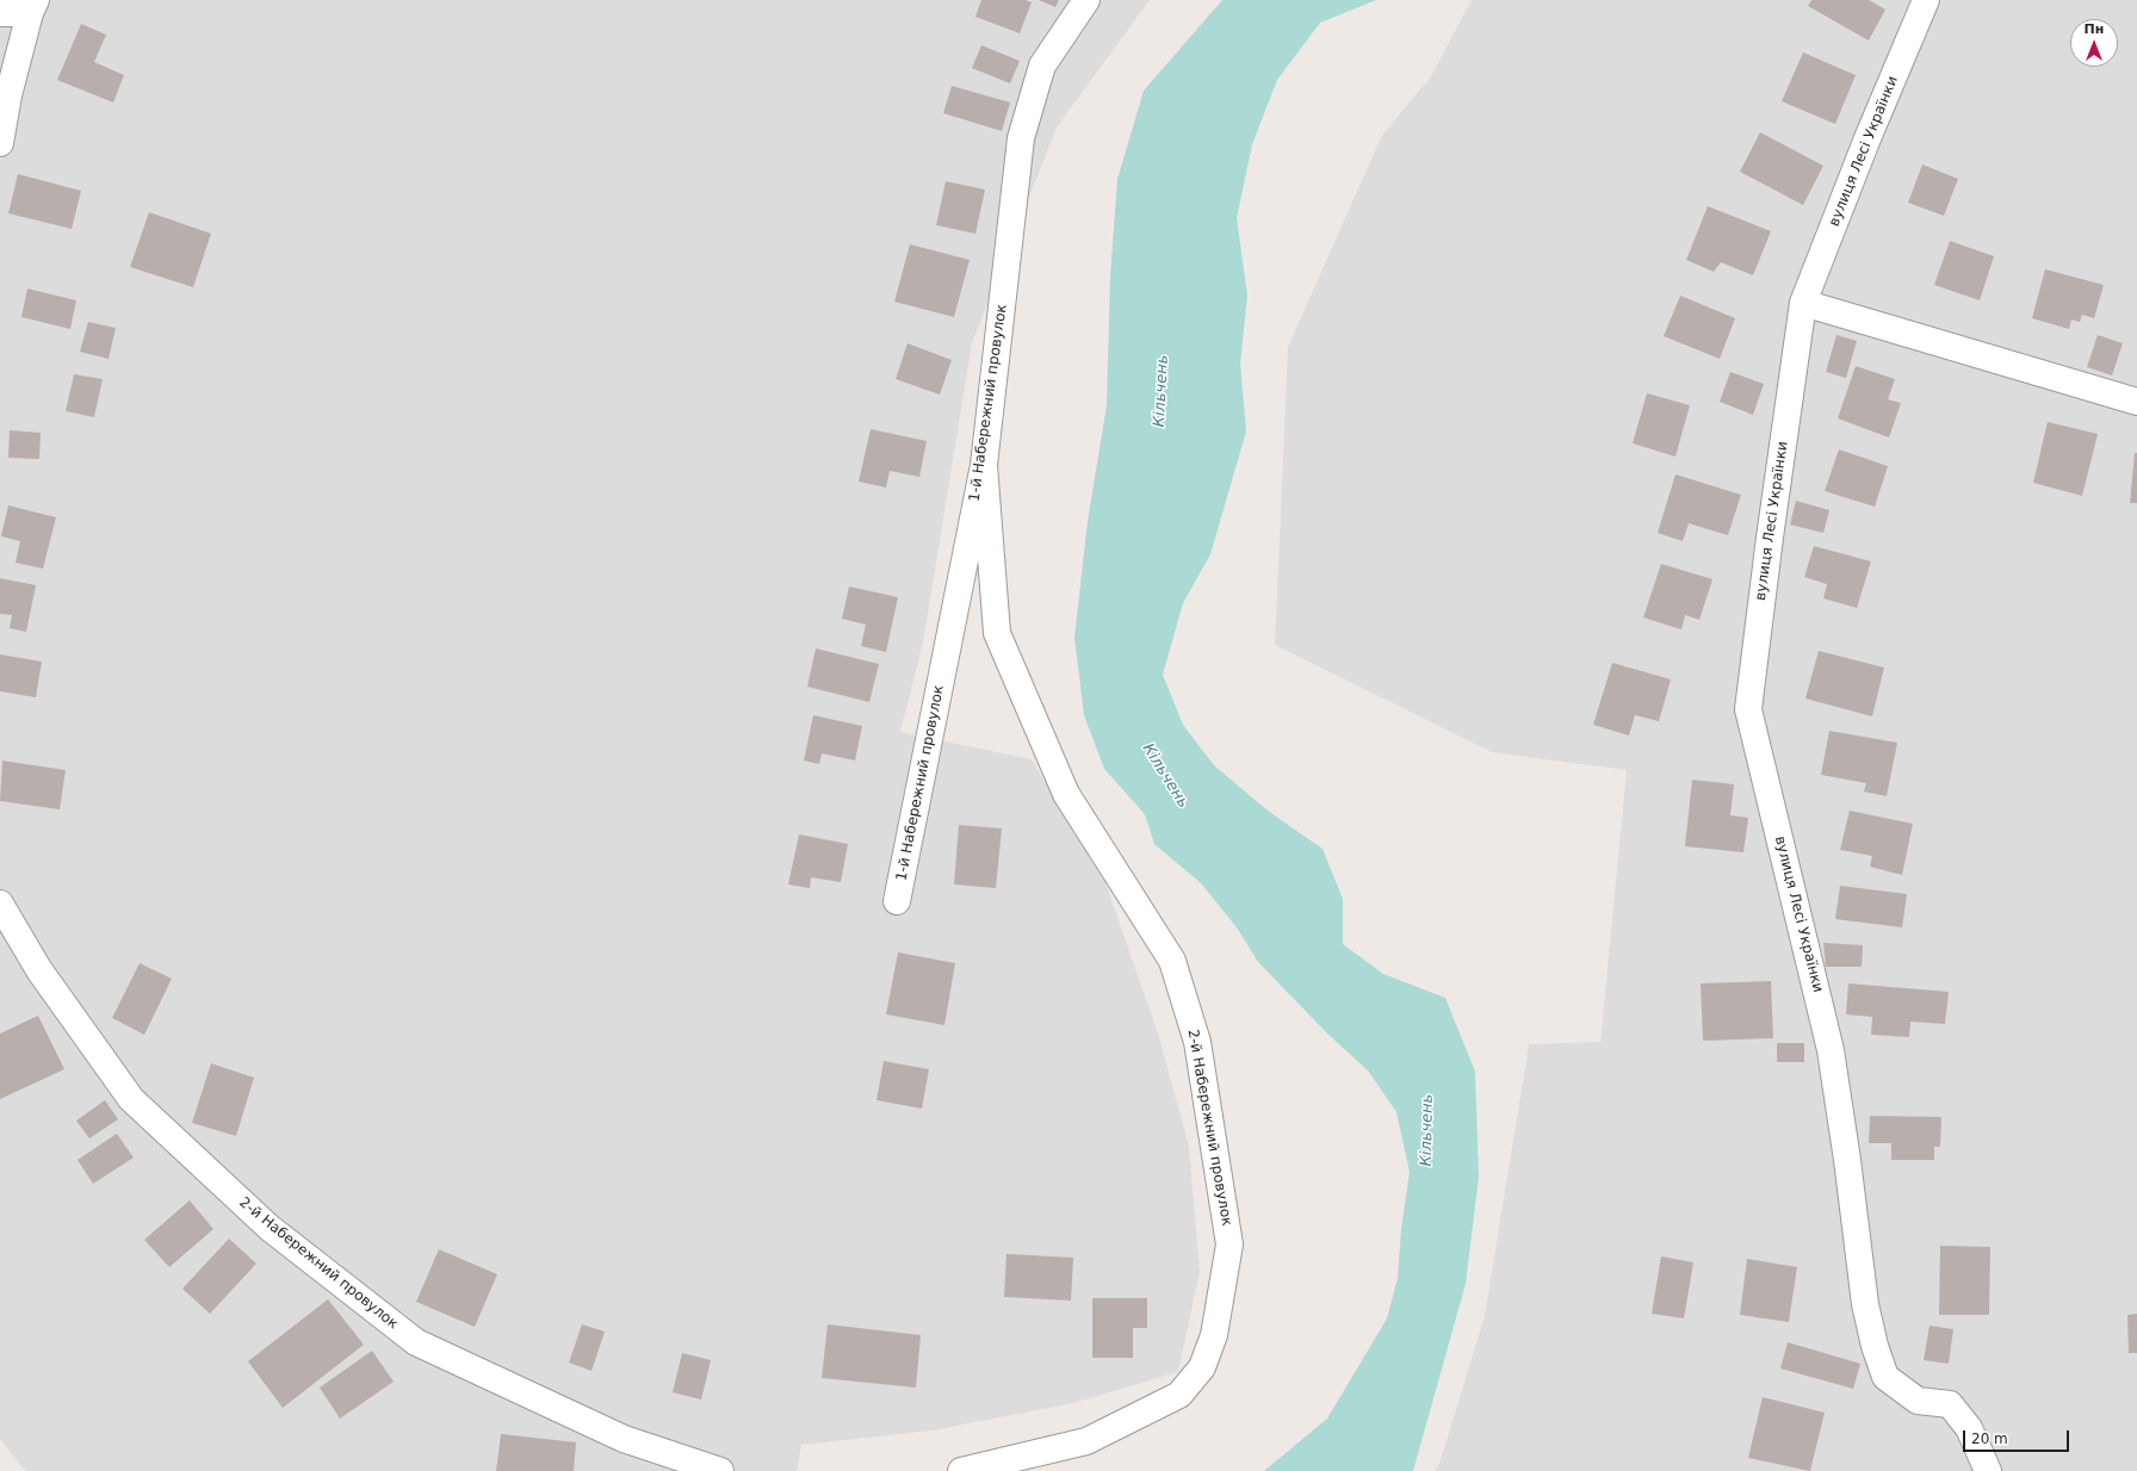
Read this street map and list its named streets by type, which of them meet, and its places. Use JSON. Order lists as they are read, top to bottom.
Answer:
{
  "streets": {
    "street": ["вулиця Лесі Українки", "1-й Набережний провулок", "2-й Набережний провулок"]
  },
  "crossings": [
    ["1-й Набережний провулок", "2-й Набережний провулок"]
  ],
  "water": ["Кільчень"],
  "scale_bar": "20 m",
  "north": "top"
}
